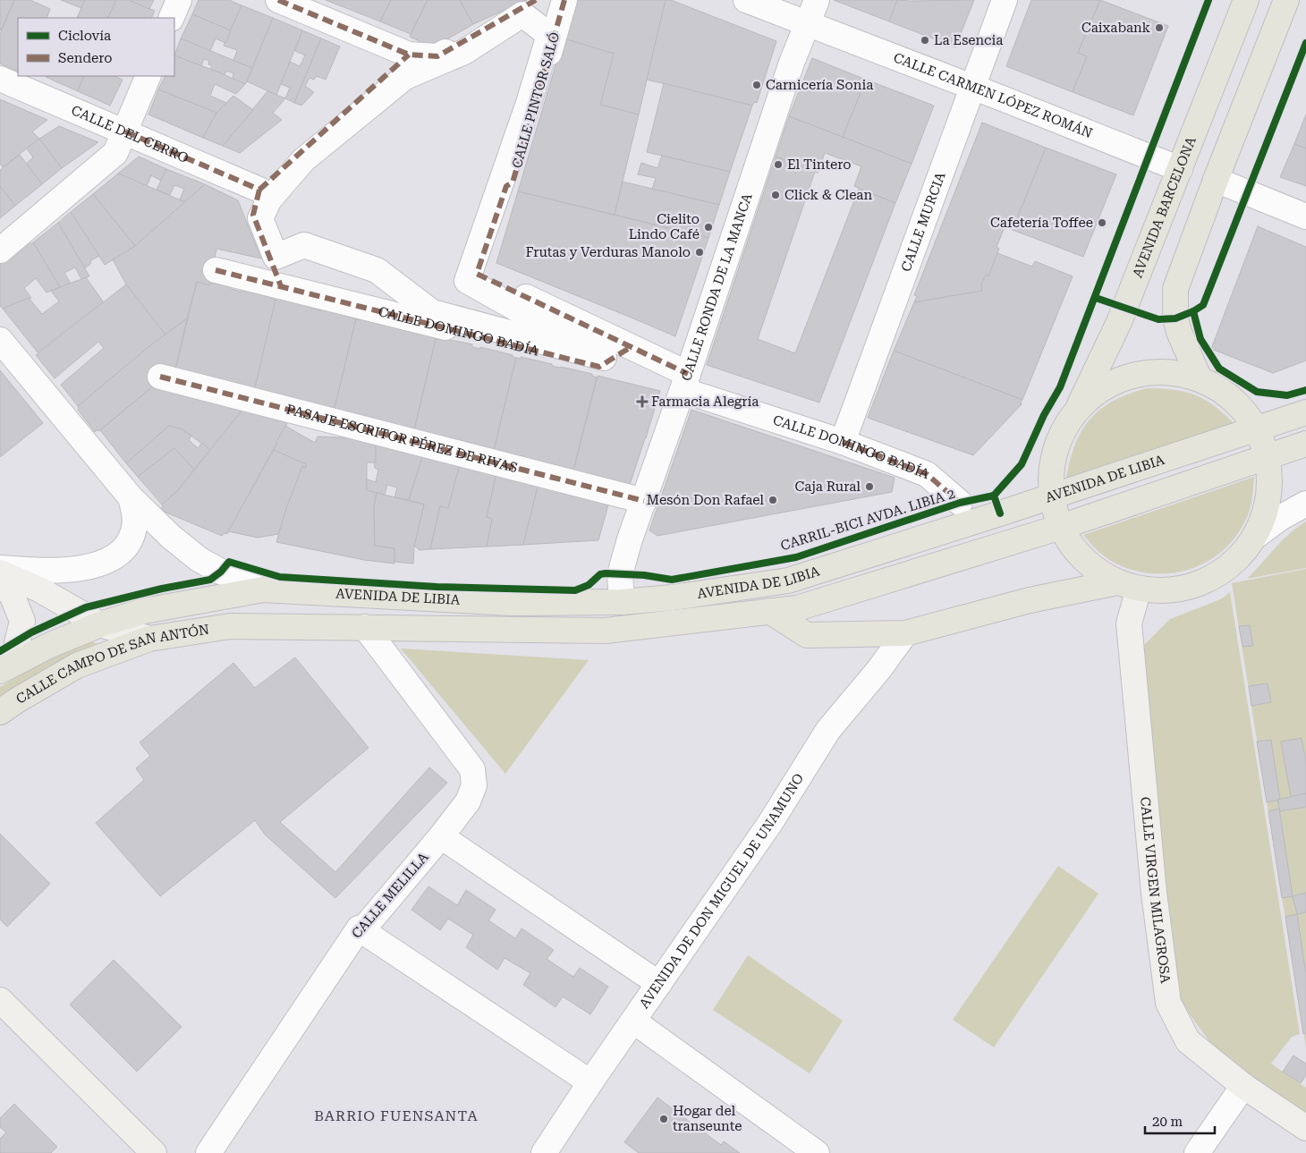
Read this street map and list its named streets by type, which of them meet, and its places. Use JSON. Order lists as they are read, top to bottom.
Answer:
{
  "streets": {
    "main road": ["AVENIDA BARCELONA", "AVENIDA DE LIBIA", "CALLE CAMPO DE SAN ANTÓN"],
    "street": [
      "CALLE CARMEN LÓPEZ ROMÁN",
      "CALLE PINTOR SALÓ",
      "CALLE DEL CERRO",
      "CALLE MURCIA",
      "CALLE RONDA DE LA MANCA",
      "CALLE DOMINGO BADÍA",
      "PASAJE ESCRITOR PÉREZ DE RIVAS",
      "CALLE VIRGEN MILAGROSA",
      "AVENIDA DE DON MIGUEL DE UNAMUNO",
      "CALLE MELILLA"
    ],
    "cycle path": ["CARRIL-BICI AVDA. LIBIA 2"]
  },
  "crossings": [
    ["CALLE CARMEN LÓPEZ ROMÁN", "AVENIDA BARCELONA"],
    ["CALLE CARMEN LÓPEZ ROMÁN", "CALLE MURCIA"],
    ["CALLE CARMEN LÓPEZ ROMÁN", "CALLE RONDA DE LA MANCA"],
    ["CALLE PINTOR SALÓ", "CALLE DOMINGO BADÍA"],
    ["CALLE MURCIA", "CALLE DOMINGO BADÍA"],
    ["CALLE RONDA DE LA MANCA", "CALLE DOMINGO BADÍA"],
    ["CALLE RONDA DE LA MANCA", "PASAJE ESCRITOR PÉREZ DE RIVAS"],
    ["CALLE RONDA DE LA MANCA", "AVENIDA DE LIBIA"],
    ["AVENIDA DE LIBIA", "CALLE CAMPO DE SAN ANTÓN"],
    ["AVENIDA DE LIBIA", "CALLE MELILLA"]
  ],
  "districts": ["BARRIO FUENSANTA"],
  "places": {
    "other": [
      "Caixabank",
      "La Esencia",
      "Carnicería Sonia",
      "El Tintero",
      "Click & Clean",
      "Cafetería Toffee",
      "Cielito Lindo Café",
      "Frutas y Verduras Manolo",
      "Caja Rural",
      "Mesón Don Rafael",
      "Hogar del transeunte"
    ],
    "health": ["Farmacia Alegría"]
  },
  "legend": ["Ciclovía", "Sendero"],
  "scale_bar": "20 m"
}
